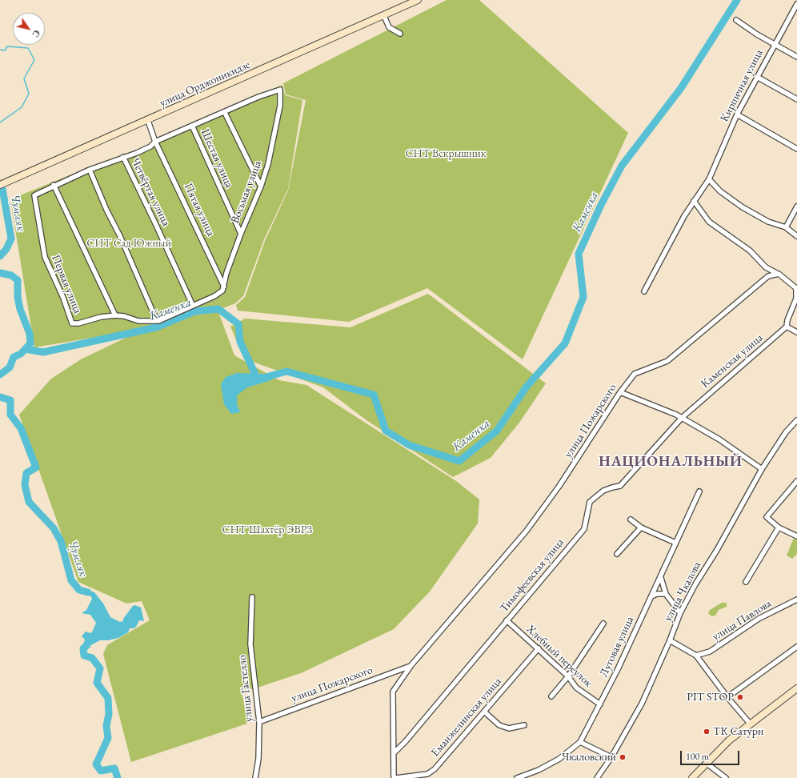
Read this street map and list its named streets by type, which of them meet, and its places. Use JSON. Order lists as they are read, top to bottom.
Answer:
{
  "streets": {
    "main road": ["улица Орджоникидзе"],
    "street": [
      "Кирпичная улица",
      "Шестая улица",
      "Четвёртая улица",
      "Восьмая улица",
      "Пятая улица",
      "Первая улица",
      "Каменская улица",
      "улица Пожарского",
      "Тимофеевская улица",
      "улица Чкалова",
      "улица Павлова",
      "Луговая улица",
      "Хлебный переулок",
      "улица Гастелло",
      "Еманжелинская улица"
    ]
  },
  "crossings": [
    ["улица Орджоникидзе", "Пятая улица"],
    ["Шестая улица", "Восьмая улица"],
    ["Восьмая улица", "Пятая улица"],
    ["Каменская улица", "Тимофеевская улица"],
    ["улица Пожарского", "Тимофеевская улица"],
    ["улица Пожарского", "улица Гастелло"],
    ["Тимофеевская улица", "Хлебный переулок"],
    ["Луговая улица", "Хлебный переулок"],
    ["Хлебный переулок", "Еманжелинская улица"]
  ],
  "districts": ["НАЦИОНАЛЬНЫЙ"],
  "water": ["Каменка", "Чумляк"],
  "parks": ["СНТ Вскрышник", "СНТ Сад Южный", "СНТ Шахтёр ЭВРЗ"],
  "places": ["PIT STOP", "ТК Сатурн", "Чкаловский"],
  "scale_bar": "100 m",
  "north": "bottom right"
}
